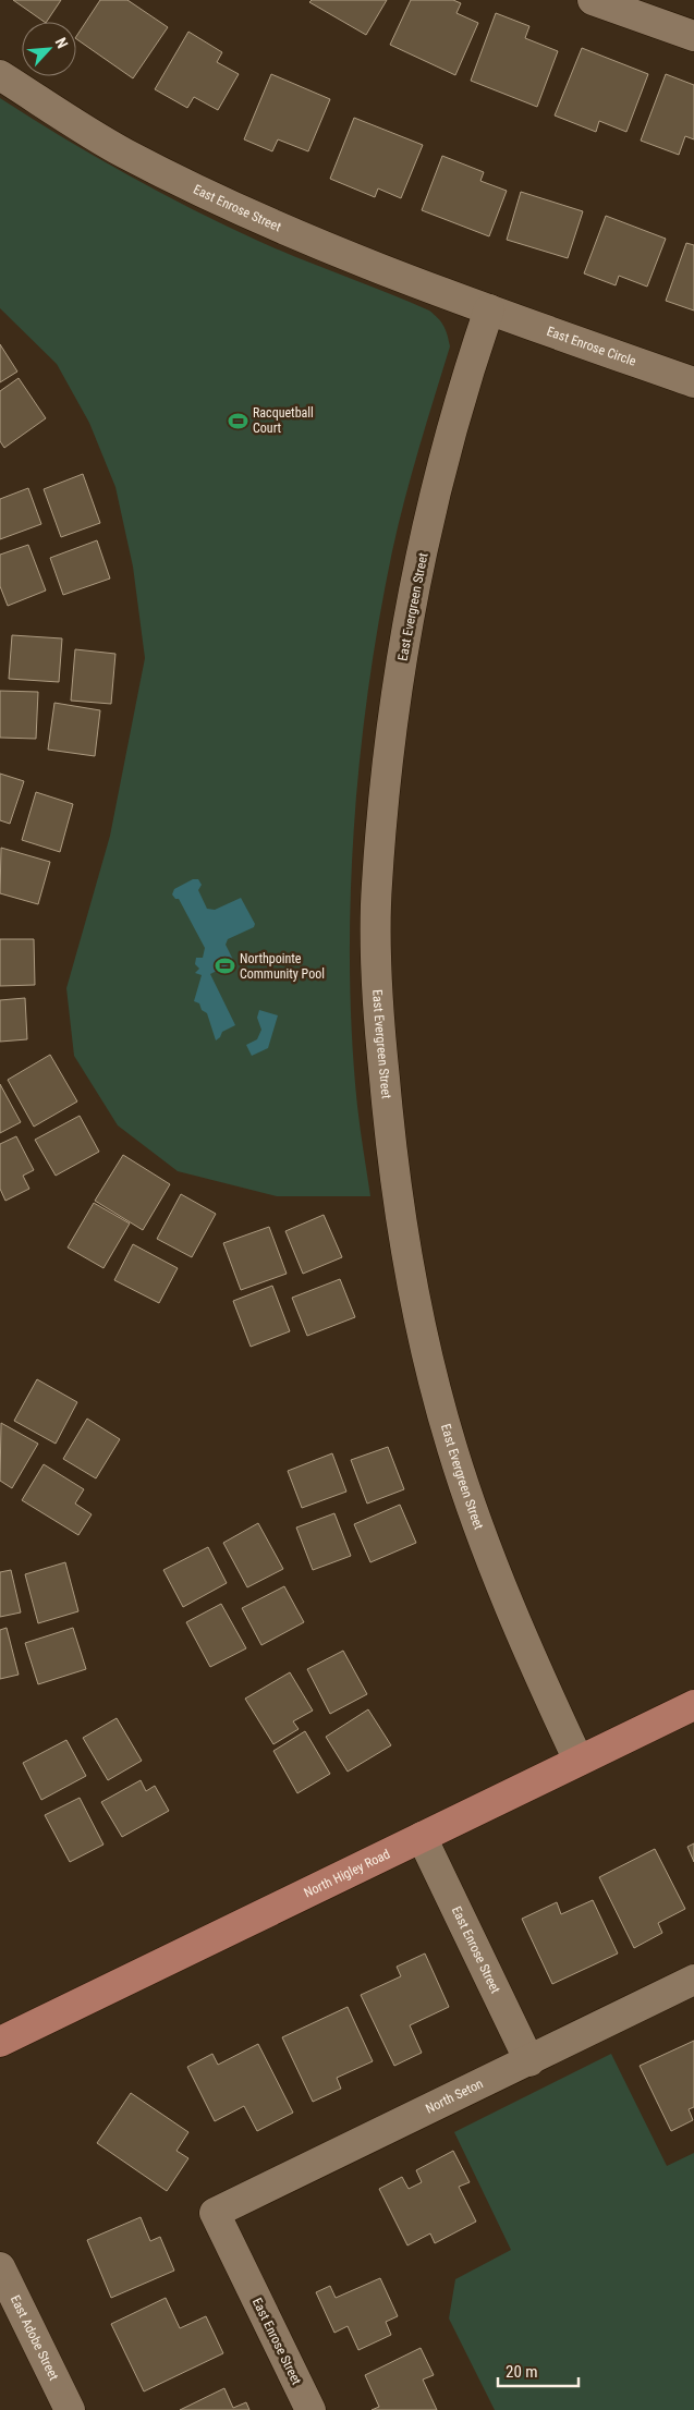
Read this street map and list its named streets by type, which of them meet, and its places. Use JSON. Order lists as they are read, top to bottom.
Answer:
{
  "streets": {
    "main road": ["North Higley Road"],
    "street": [
      "East Enrose Street",
      "East Enrose Circle",
      "East Evergreen Street",
      "North Seton",
      "East Adobe Street"
    ]
  },
  "crossings": [
    ["East Enrose Street", "East Enrose Circle"],
    ["East Enrose Street", "East Evergreen Street"],
    ["East Enrose Street", "North Higley Road"],
    ["East Enrose Street", "North Seton"],
    ["East Enrose Circle", "East Evergreen Street"],
    ["East Evergreen Street", "North Higley Road"]
  ],
  "places": {
    "sports": ["Racquetball Court", "Northpointe Community Pool"]
  },
  "scale_bar": "20 m",
  "north": "top right"
}
